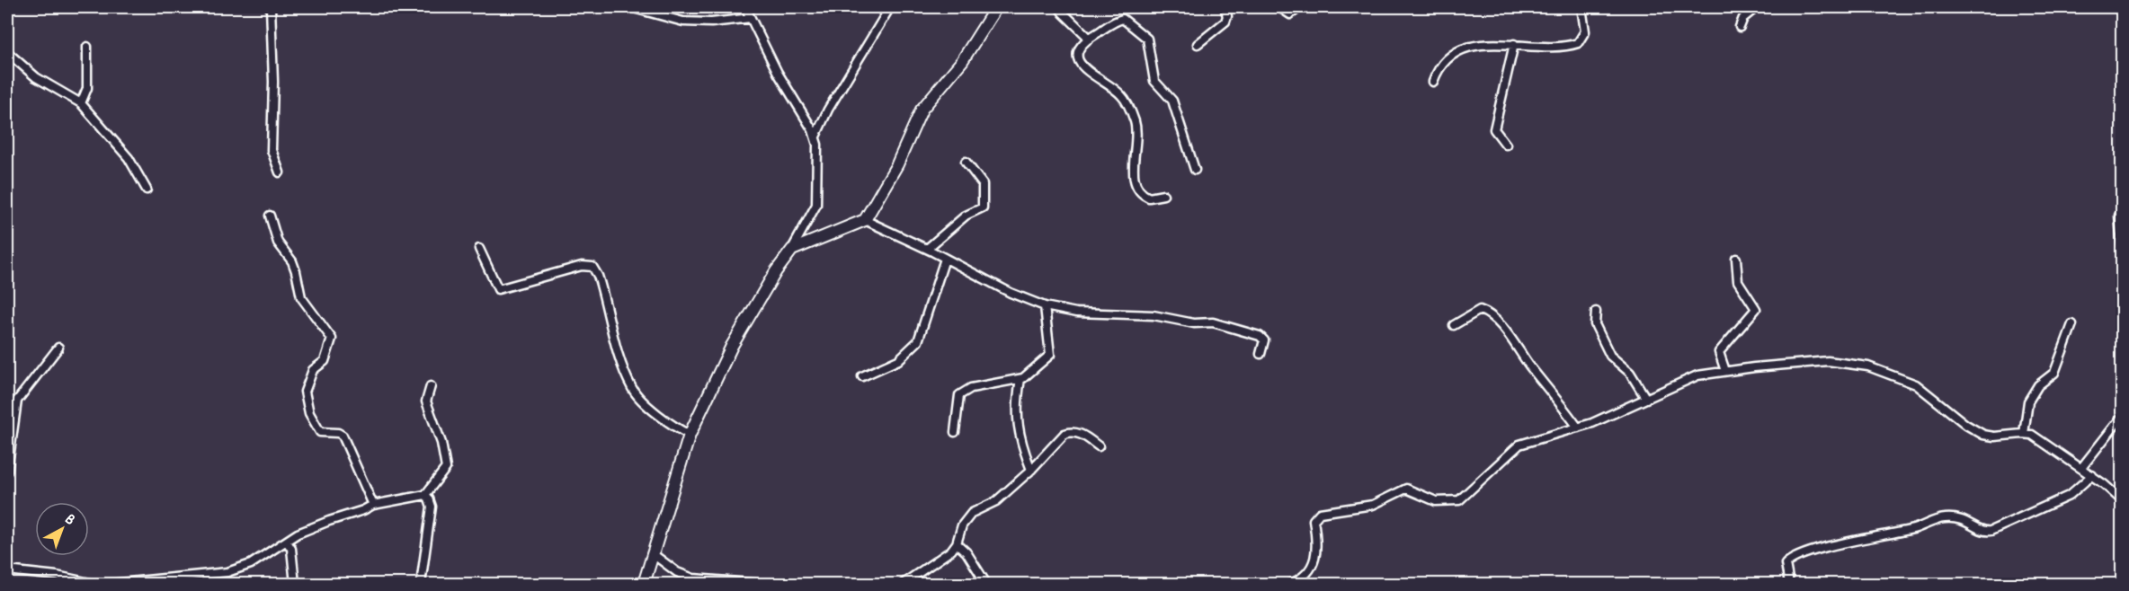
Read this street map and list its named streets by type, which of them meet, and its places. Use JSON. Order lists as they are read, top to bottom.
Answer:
{
  "north": "top right"
}
